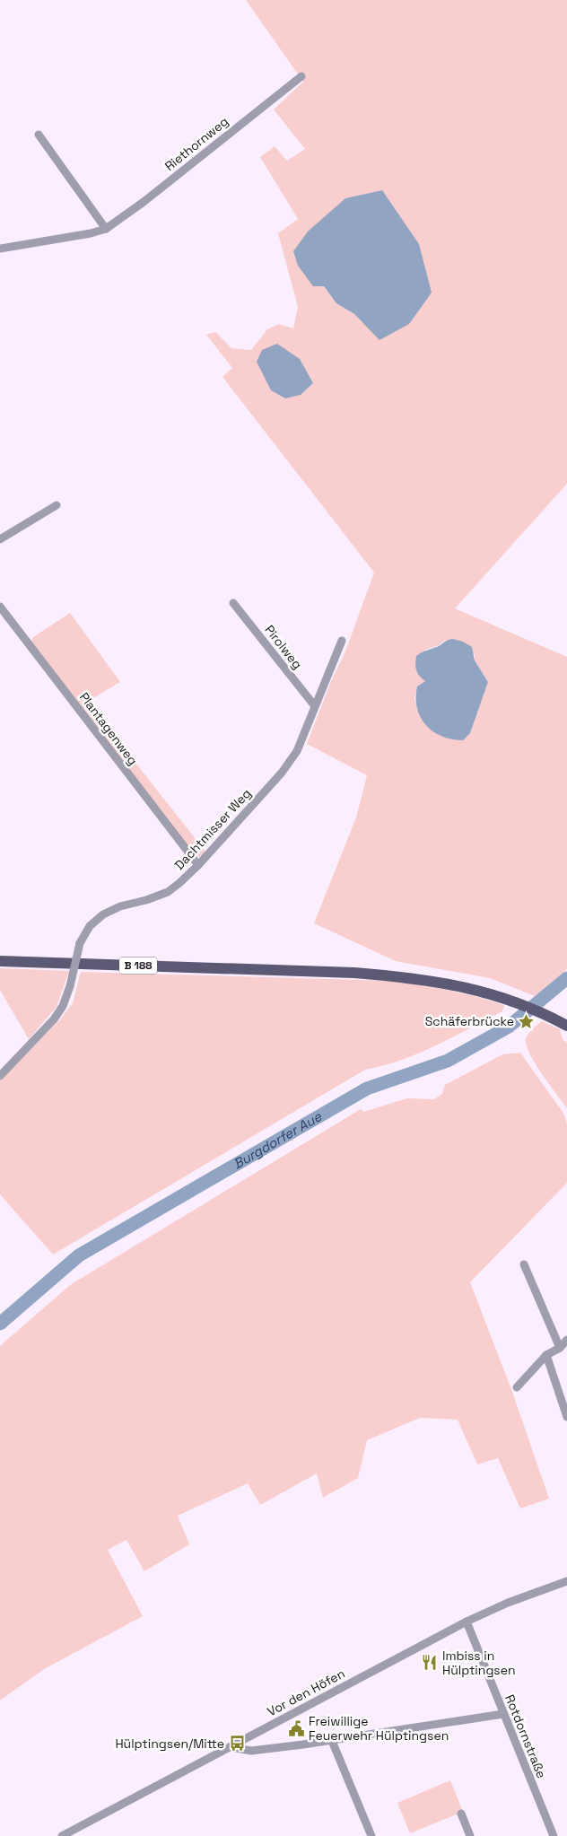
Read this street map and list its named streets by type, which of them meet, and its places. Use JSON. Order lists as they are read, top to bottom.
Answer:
{
  "streets": {
    "main road": ["B 188"],
    "street": [
      "Riethornweg",
      "Pirolweg",
      "Plantagenweg",
      "Dachtmisser Weg",
      "Vor den Höfen",
      "Rotdornstraße"
    ]
  },
  "crossings": [
    ["Pirolweg", "Dachtmisser Weg"],
    ["Plantagenweg", "Dachtmisser Weg"],
    ["Vor den Höfen", "Rotdornstraße"]
  ],
  "water": ["Burgdorfer Aue"],
  "places": {
    "place": ["Schäferbrücke"],
    "restaurant": ["Imbiss in Hülptingsen"],
    "public building": ["Freiwillige Feuerwehr Hülptingsen"],
    "bus stop": ["Hülptingsen/Mitte"]
  }
}
